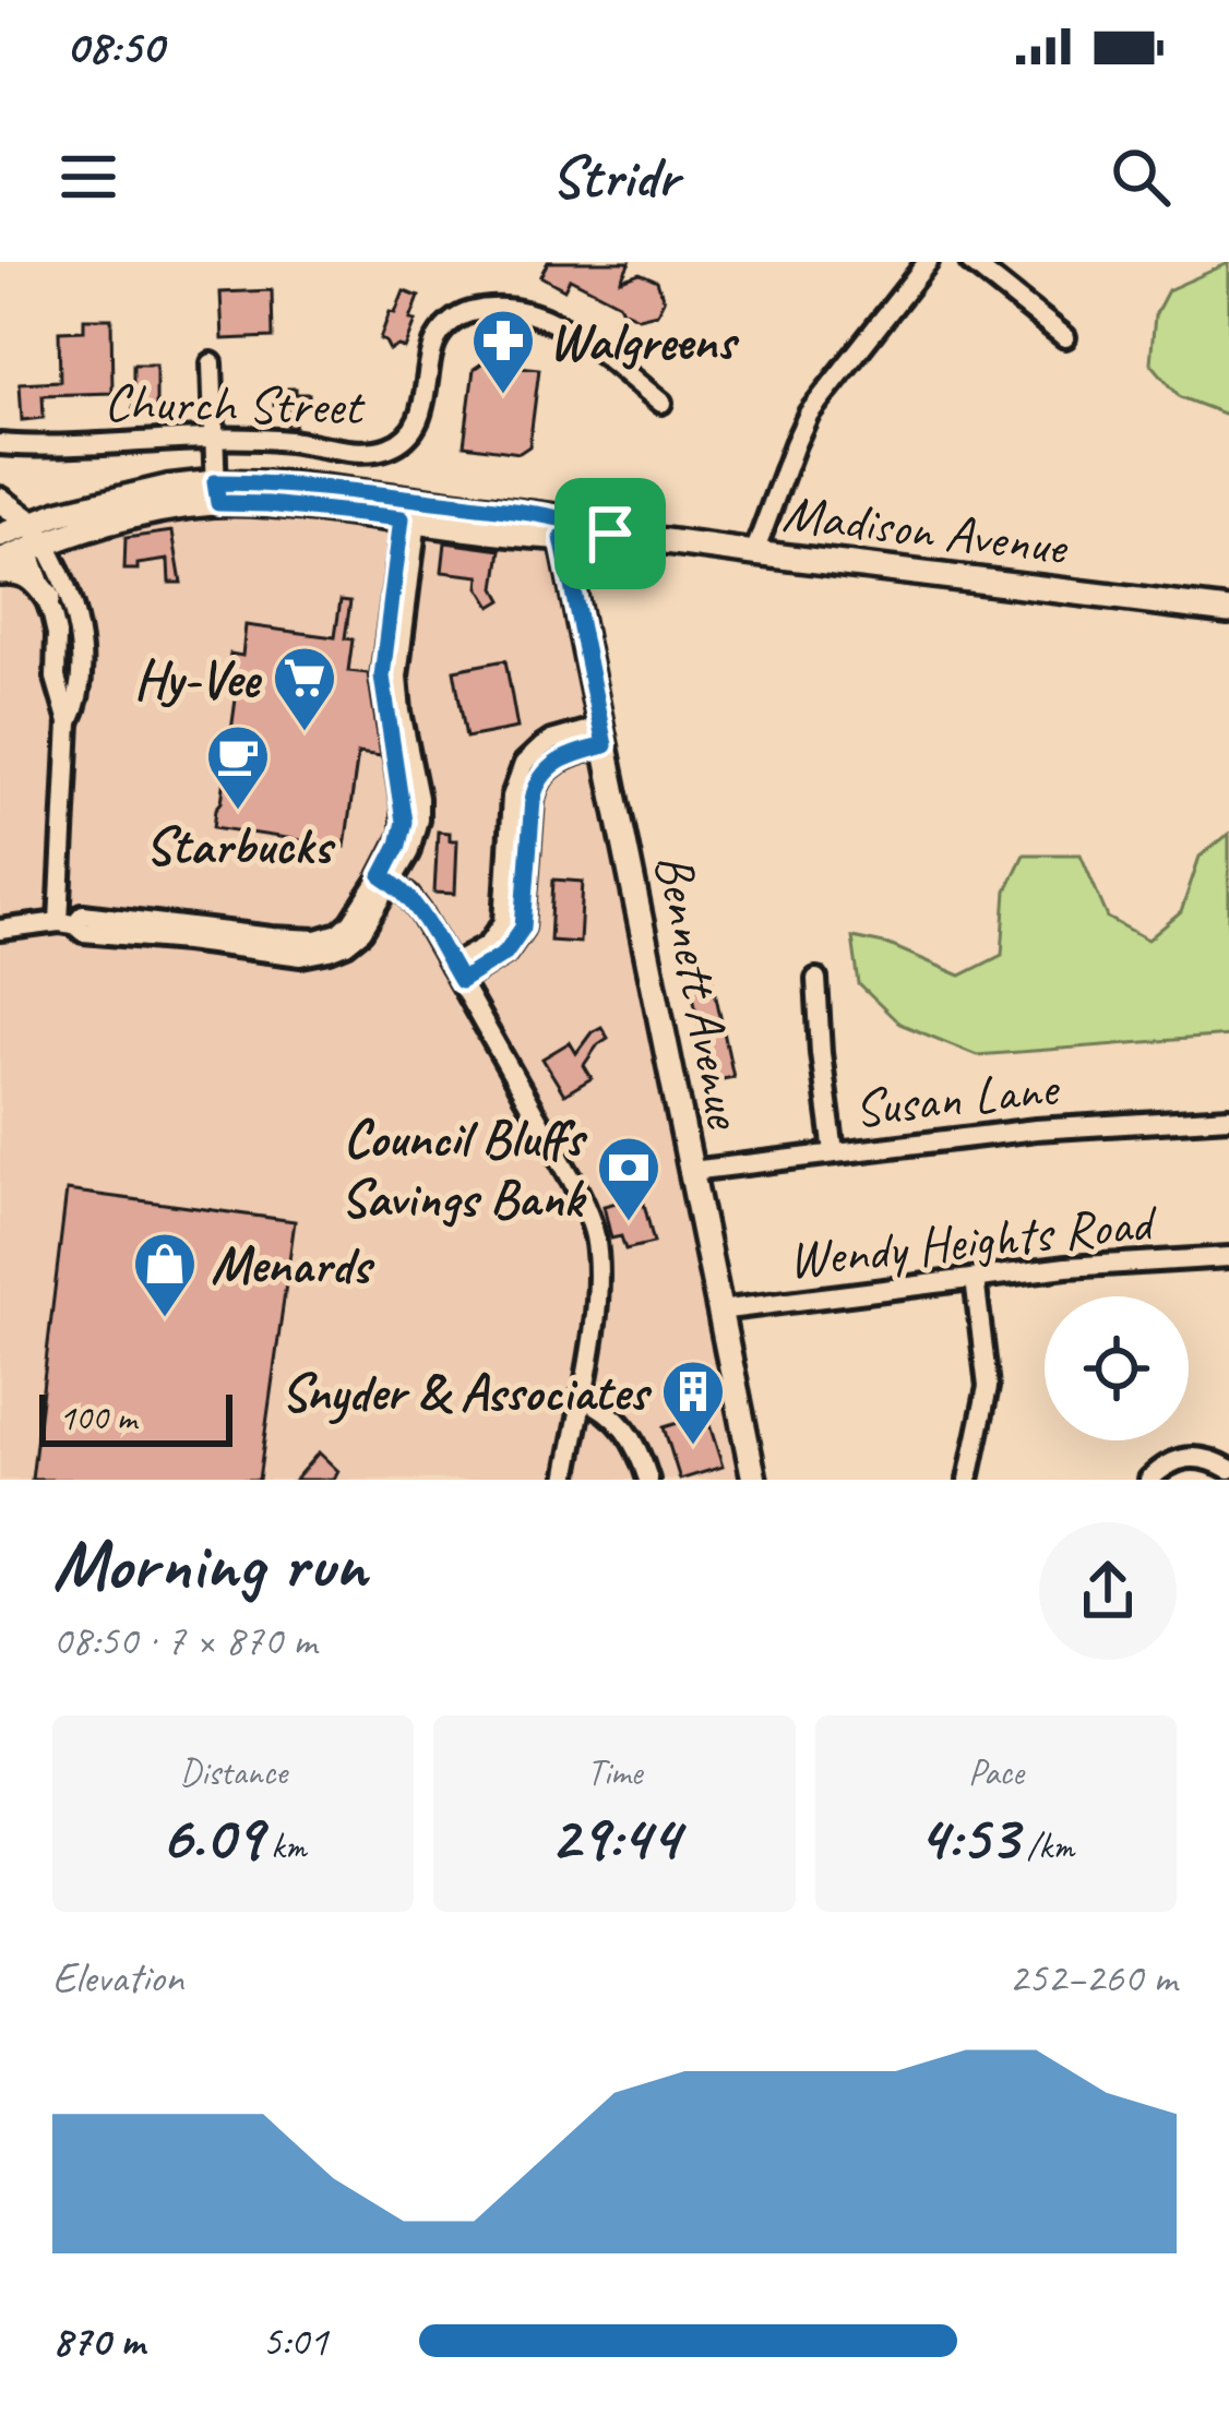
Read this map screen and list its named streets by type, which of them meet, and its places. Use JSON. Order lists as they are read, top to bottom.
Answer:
{
  "streets": {
    "main road": ["Madison Avenue", "Bennett Avenue"],
    "street": ["Church Street", "Susan Lane", "Wendy Heights Road"]
  },
  "crossings": [
    ["Madison Avenue", "Bennett Avenue"],
    ["Bennett Avenue", "Susan Lane"],
    ["Bennett Avenue", "Wendy Heights Road"]
  ],
  "places": {
    "pharmacy": ["Walgreens"],
    "supermarket": ["Hy-Vee"],
    "cafe": ["Starbucks"],
    "bank": ["Council Bluffs Savings Bank"],
    "shop": ["Menards"],
    "building": ["Snyder & Associates"]
  },
  "scale_bar": "100 m",
  "page": {
    "status": "08:50",
    "header": "Stridr",
    "scale": "100 m",
    "heading": ["Morning run", "08:50 · 7 × 870 m"],
    "stats": [
      ["Distance", "6.09 km"],
      ["Time", "29:44"],
      ["Pace", "4:53 /km"]
    ],
    "chart": ["Elevation", "252–260 m"],
    "list": [
      {
        "name": "870 m",
        "note": "5:01"
      }
    ]
  }
}
